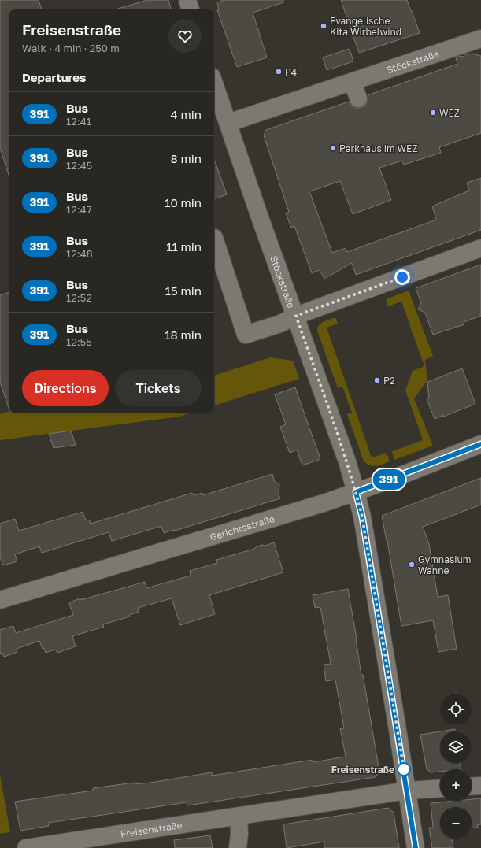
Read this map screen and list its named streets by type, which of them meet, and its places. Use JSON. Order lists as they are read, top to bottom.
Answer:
{
  "streets": {
    "street": ["Stöckstraße", "Gerichtsstraße", "Freisenstraße"]
  },
  "crossings": [
    ["Stöckstraße", "Gerichtsstraße"],
    ["Stöckstraße", "Freisenstraße"]
  ],
  "places": [
    "Evangelische Kita Wirbelwind",
    "P4",
    "WEZ",
    "Parkhaus im WEZ",
    "P2",
    "Gymnasium Wanne",
    "Freisenstraße"
  ],
  "lines": ["bus line 391"],
  "page": {
    "on_map": "391",
    "heading": [
      ["Freisenstraße", "Walk · 4 min · 250 m"],
      "Departures"
    ],
    "list": [
      {
        "mark": "391",
        "name": "Bus",
        "note": "12:41",
        "value": "4 min"
      },
      {
        "mark": "391",
        "name": "Bus",
        "note": "12:45",
        "value": "8 min"
      },
      {
        "mark": "391",
        "name": "Bus",
        "note": "12:47",
        "value": "10 min"
      },
      {
        "mark": "391",
        "name": "Bus",
        "note": "12:48",
        "value": "11 min"
      },
      {
        "mark": "391",
        "name": "Bus",
        "note": "12:52",
        "value": "15 min"
      },
      {
        "mark": "391",
        "name": "Bus",
        "note": "12:55",
        "value": "18 min"
      }
    ],
    "buttons": ["Directions", "Tickets"],
    "map_buttons": ["+", "−"]
  }
}
